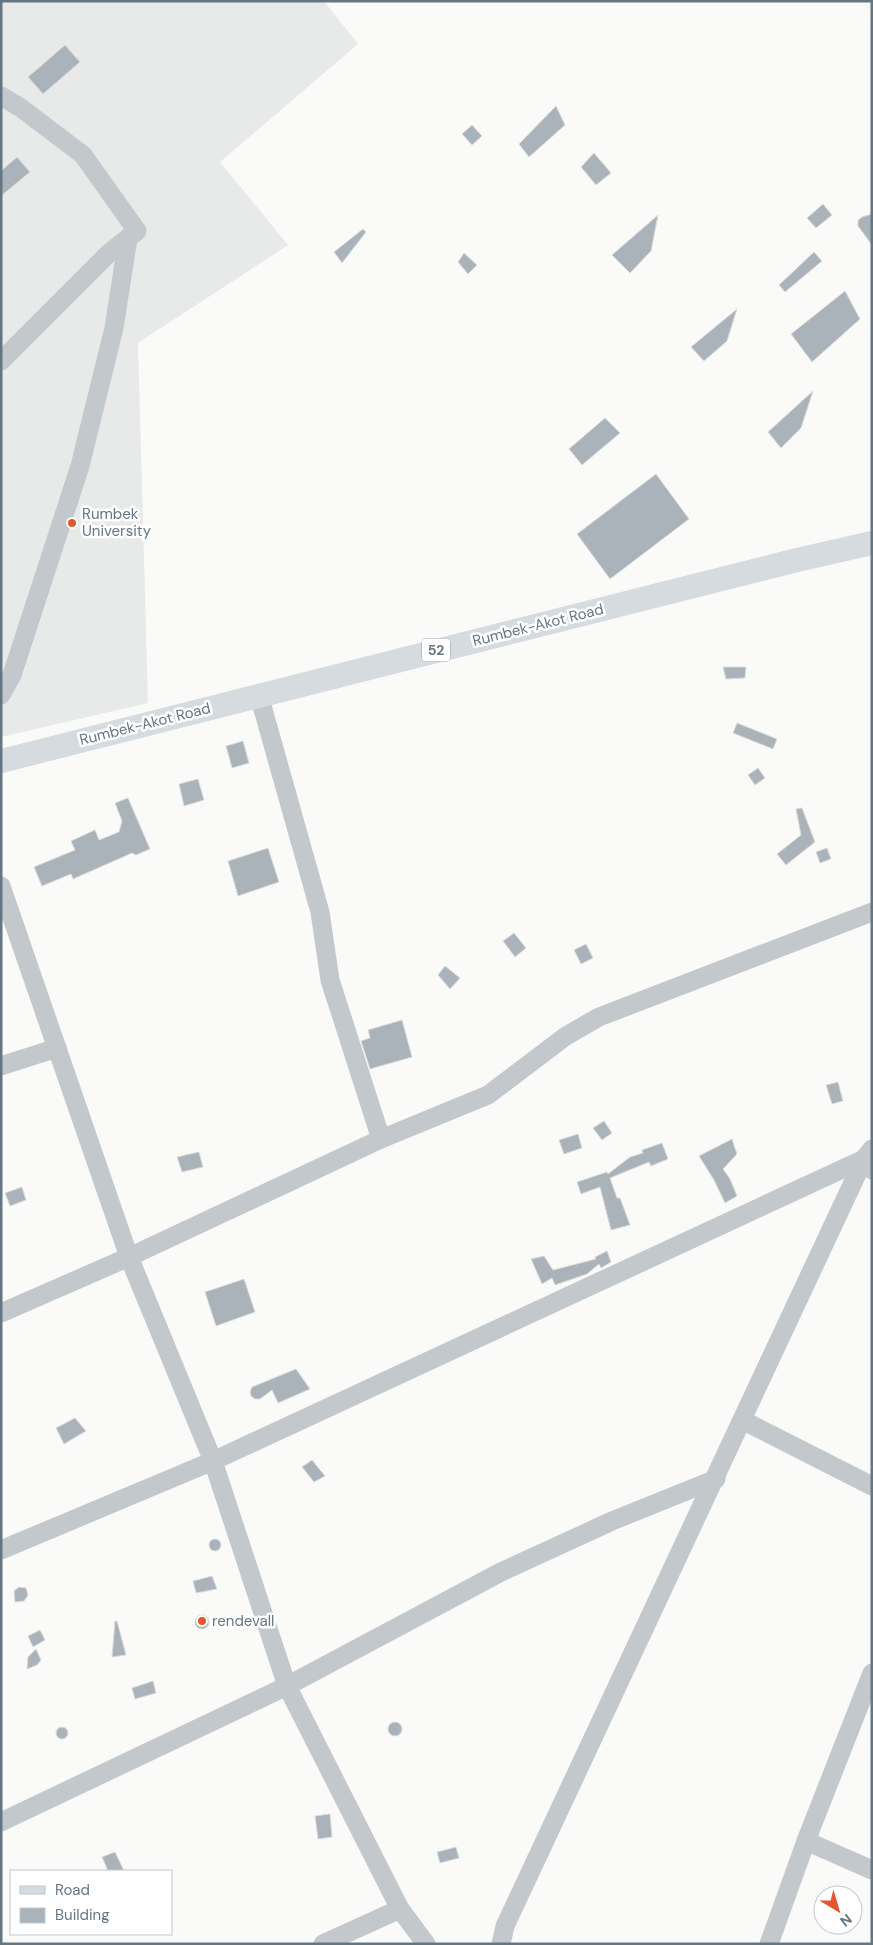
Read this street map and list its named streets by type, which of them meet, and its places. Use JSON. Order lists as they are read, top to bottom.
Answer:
{
  "streets": {
    "main road": ["Rumbek-Akot Road", "52"]
  },
  "places": ["Rumbek University", "rendevall"],
  "legend": ["Road", "Building"],
  "north": "bottom right"
}
